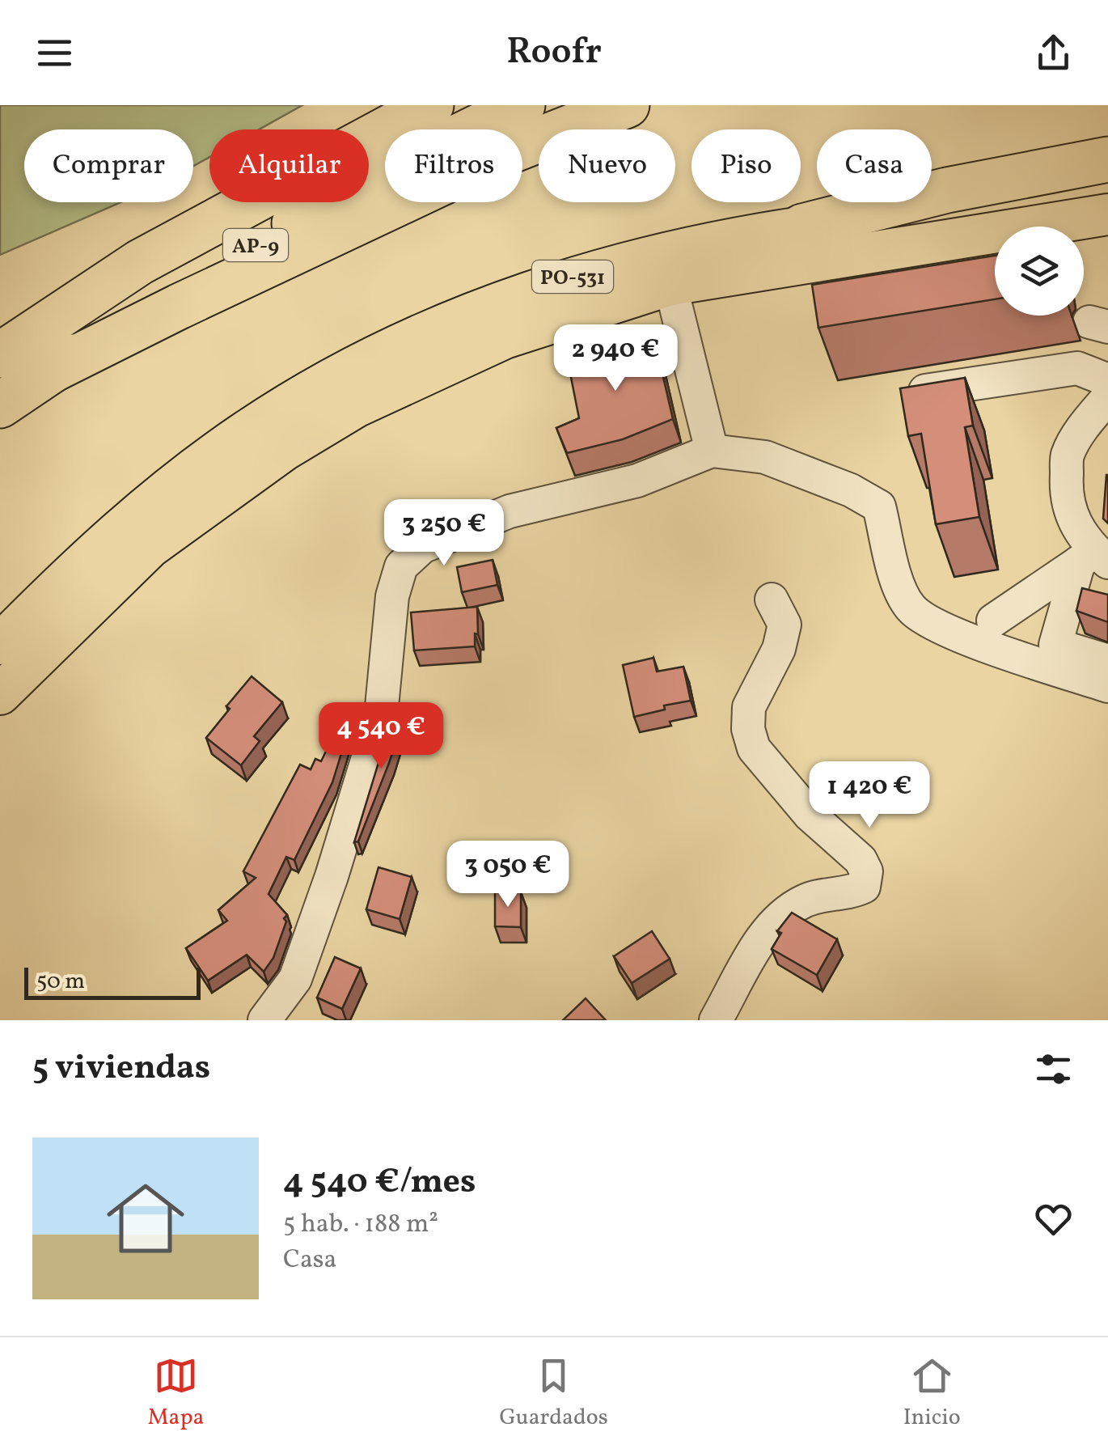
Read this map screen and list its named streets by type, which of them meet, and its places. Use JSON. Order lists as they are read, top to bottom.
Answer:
{
  "streets": {
    "highway": ["AP-9"],
    "main road": ["PO-531"]
  },
  "scale_bar": "50 m",
  "page": {
    "header": "Roofr",
    "chip": [
      "Comprar",
      "Alquilar",
      "Filtros",
      "Nuevo",
      "Piso",
      "Casa"
    ],
    "price": [
      "2 940 €",
      "3 250 €",
      "4 540 €",
      "1 420 €",
      "3 050 €"
    ],
    "scale": "50 m",
    "heading": "5 viviendas",
    "list": [
      {
        "name": "4 540 €/mes",
        "note": "5 hab. · 188 m² · Casa"
      }
    ],
    "tabs": ["Mapa", "Guardados", "Inicio"]
  }
}
